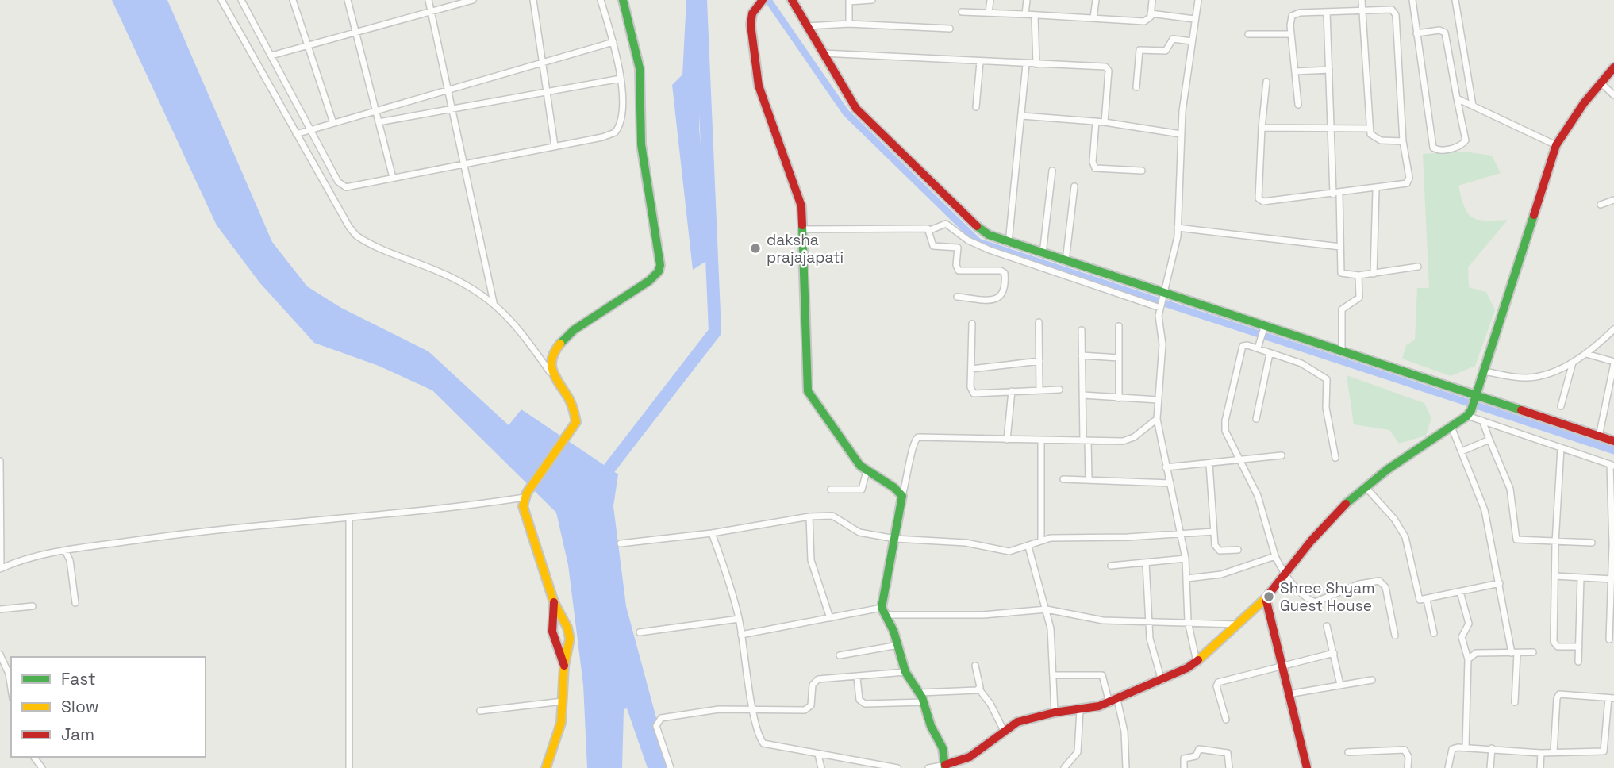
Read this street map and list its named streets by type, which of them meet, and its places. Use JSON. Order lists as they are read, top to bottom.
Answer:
{
  "places": ["daksha prajajapati", "Shree Shyam Guest House"],
  "legend": ["Fast", "Slow", "Jam"]
}
